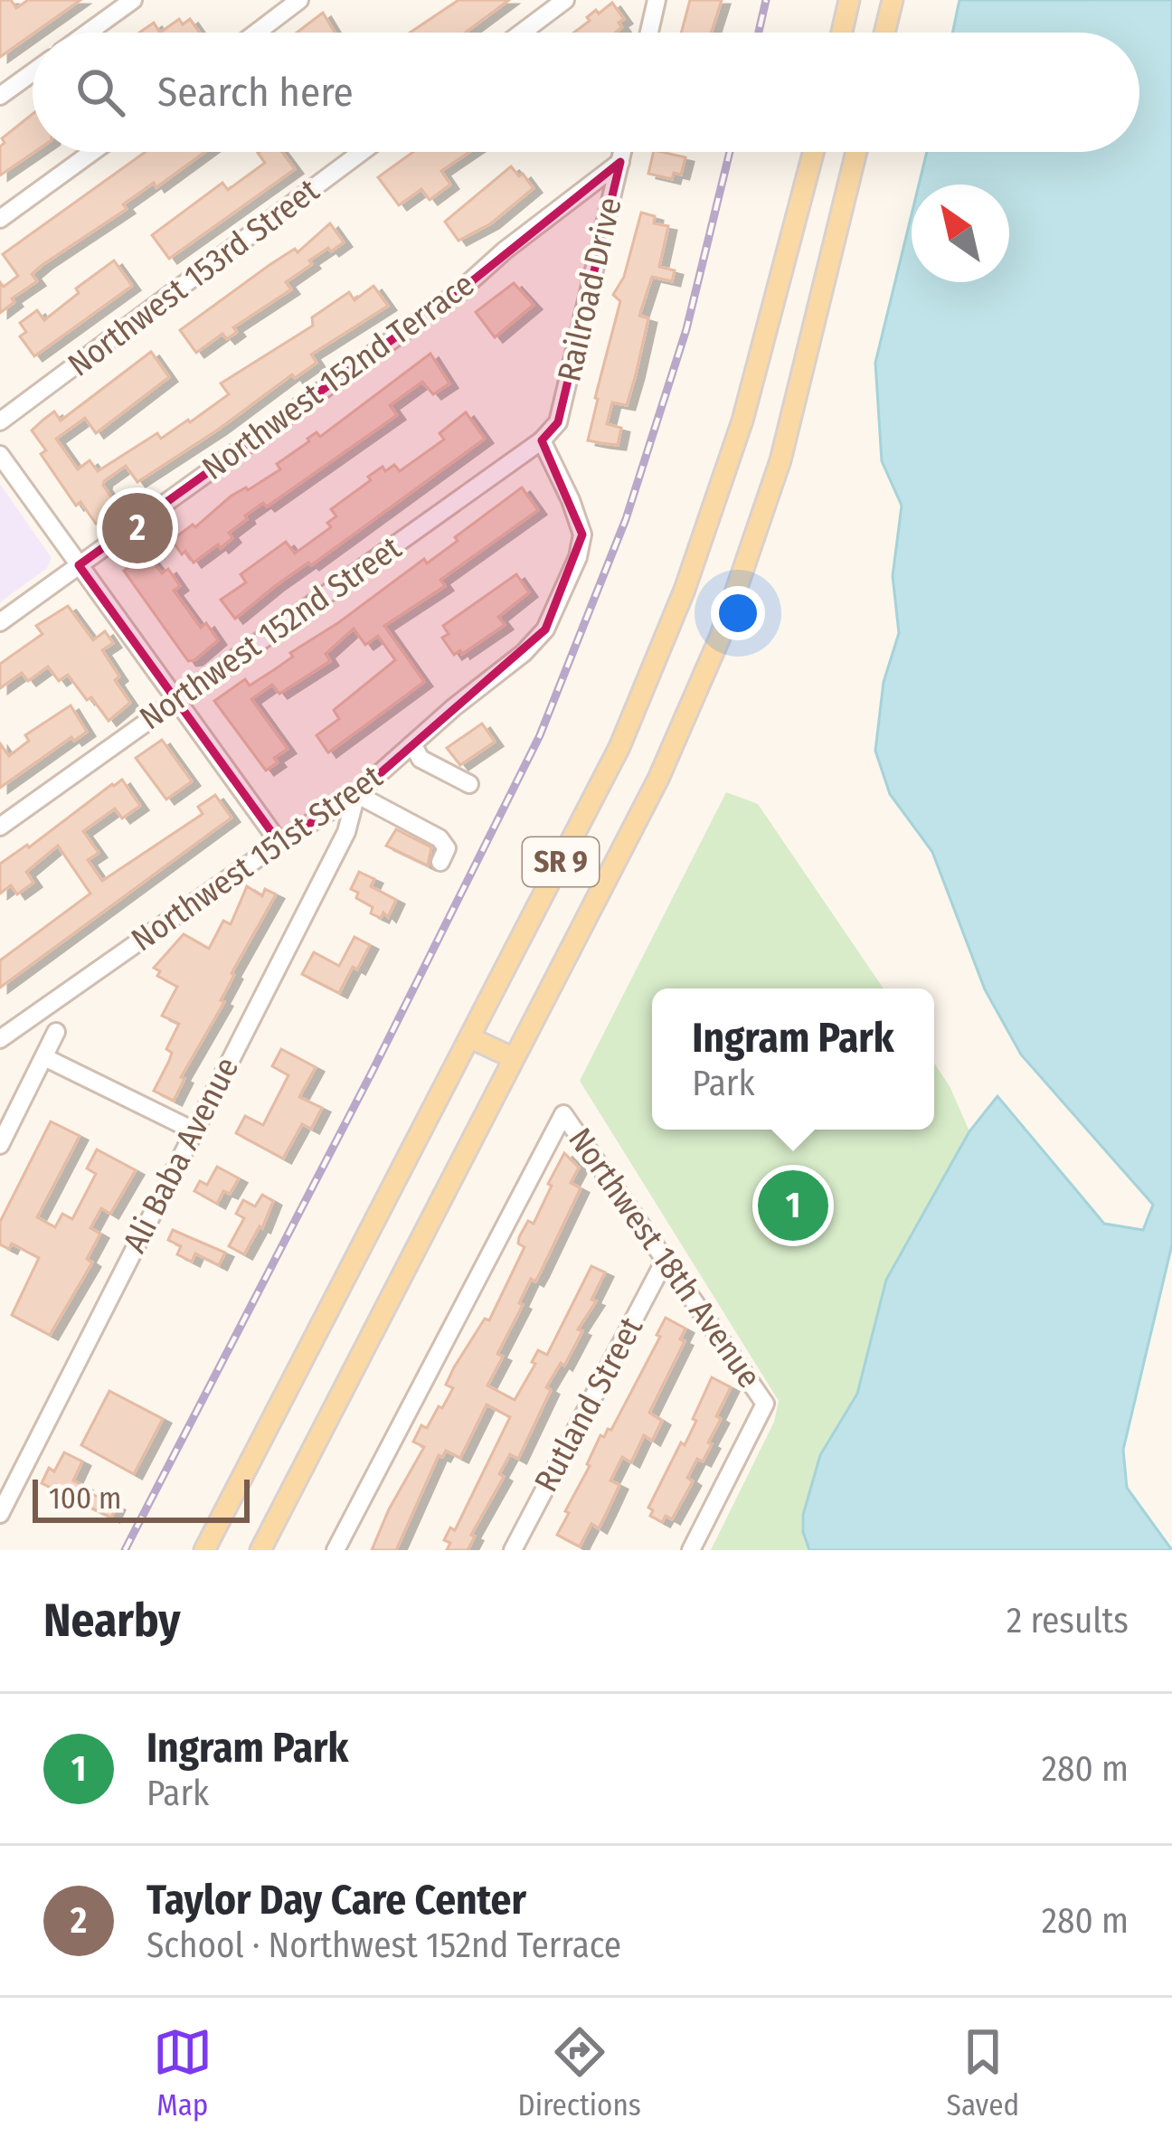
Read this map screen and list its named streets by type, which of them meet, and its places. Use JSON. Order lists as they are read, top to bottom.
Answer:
{
  "streets": {
    "main road": ["SR 9"],
    "street": [
      "Northwest 153rd Street",
      "Railroad Drive",
      "Northwest 152nd Terrace",
      "Northwest 152nd Street",
      "Northwest 151st Street",
      "Ali Baba Avenue",
      "Northwest 18th Avenue",
      "Rutland Street"
    ]
  },
  "crossings": [
    ["Railroad Drive", "Northwest 152nd Terrace"],
    ["Railroad Drive", "Northwest 152nd Street"],
    ["Railroad Drive", "Northwest 151st Street"],
    ["Northwest 152nd Street", "Northwest 151st Street"],
    ["Northwest 151st Street", "Ali Baba Avenue"],
    ["Northwest 18th Avenue", "Rutland Street"]
  ],
  "scale_bar": "100 m",
  "north": "top left",
  "page": {
    "search": "Search here",
    "pins": ["2", "1"],
    "popup": ["Ingram Park", "Park"],
    "scale": "100 m",
    "heading": ["Nearby", "2 results"],
    "list": [
      {
        "mark": "1",
        "name": "Ingram Park",
        "note": "Park",
        "value": "280 m"
      },
      {
        "mark": "2",
        "name": "Taylor Day Care Center",
        "note": "School · Northwest 152nd Terrace",
        "value": "280 m"
      }
    ],
    "nav": ["Map", "Directions", "Saved"]
  }
}
